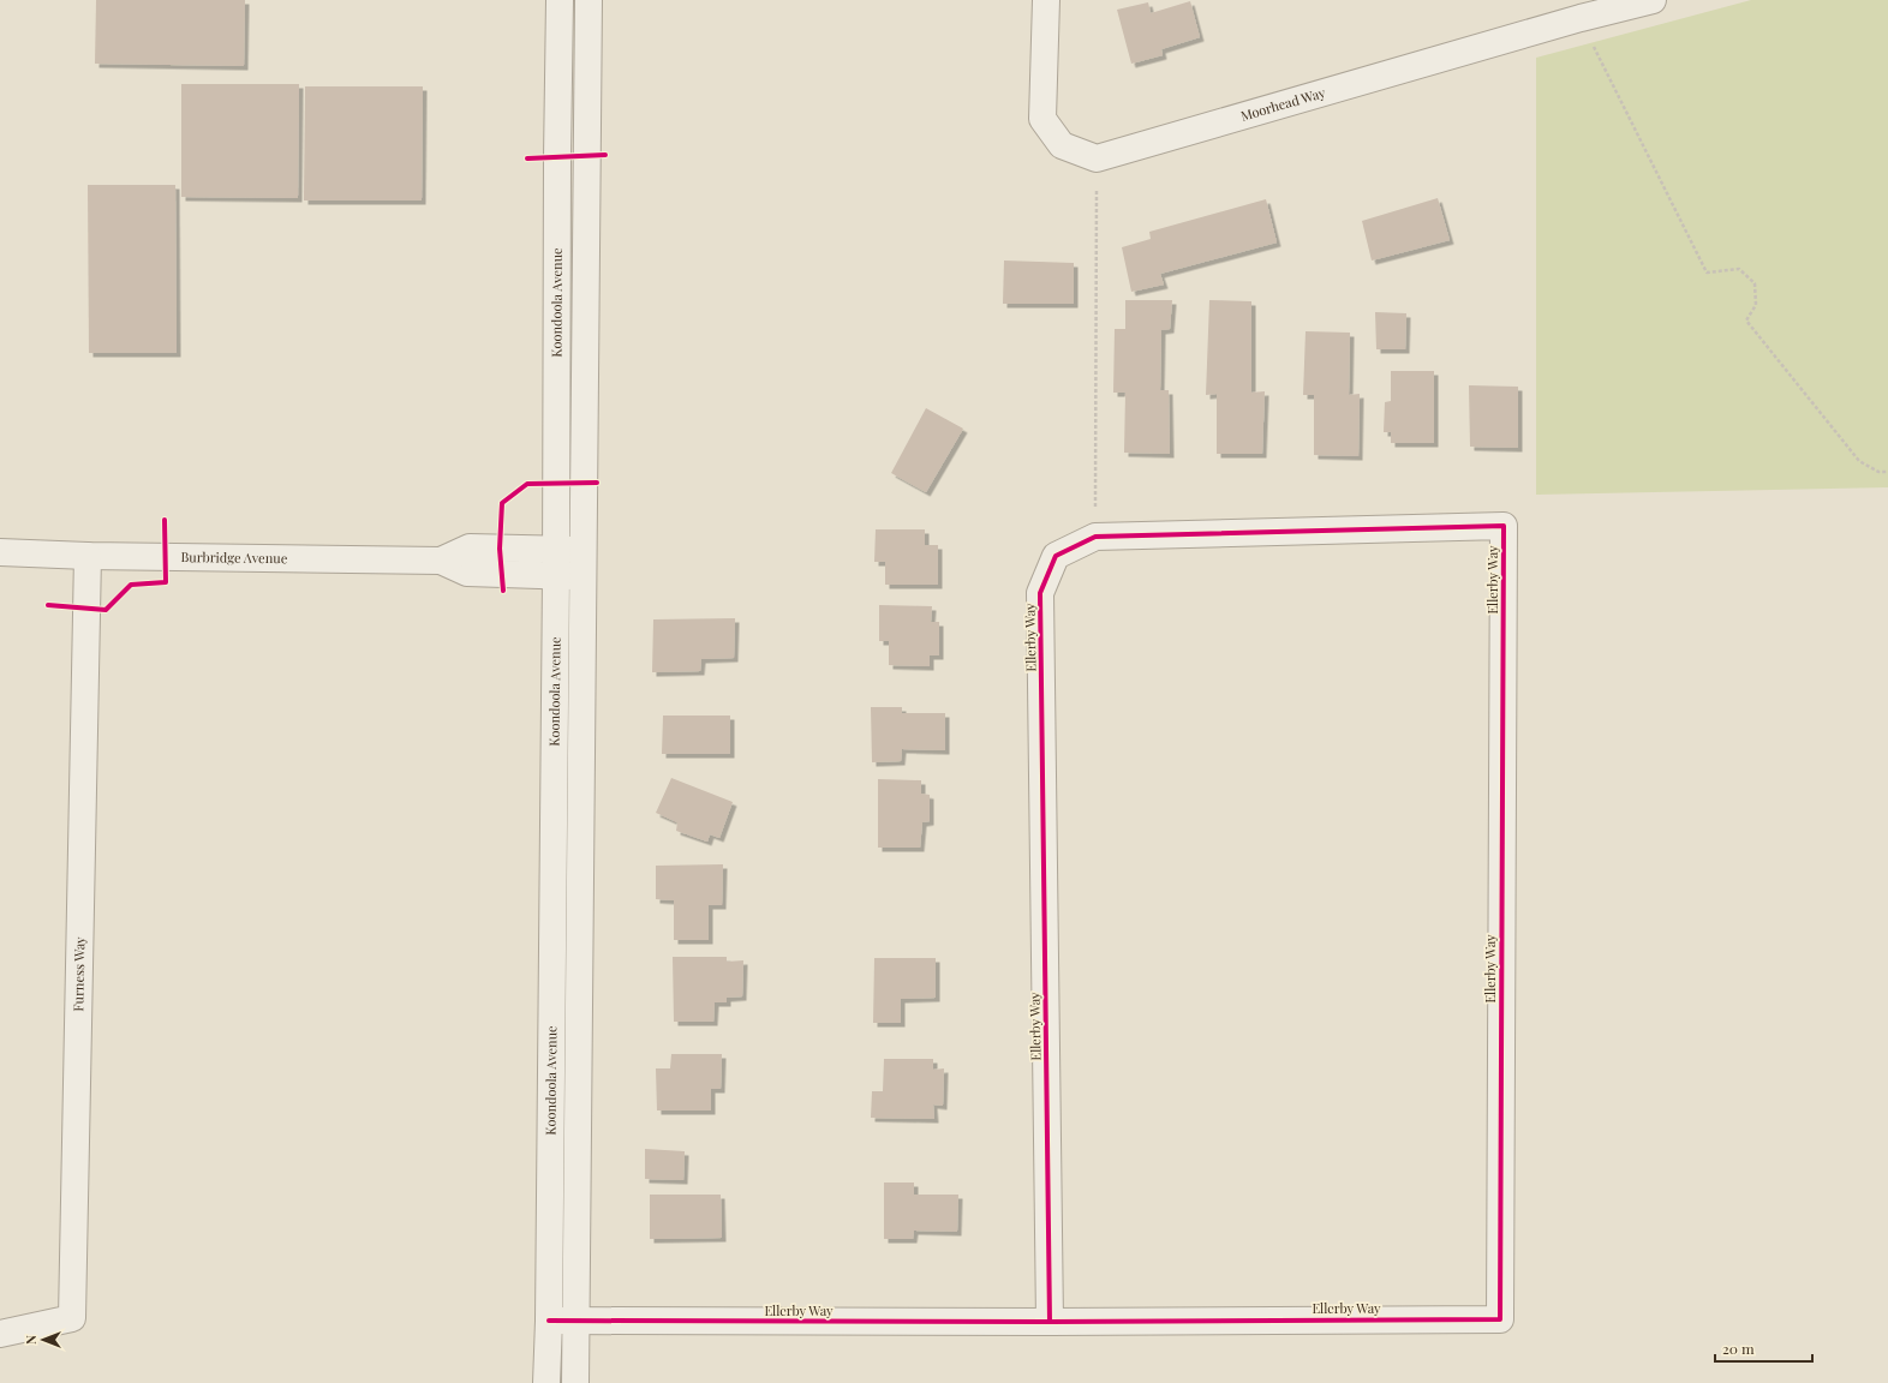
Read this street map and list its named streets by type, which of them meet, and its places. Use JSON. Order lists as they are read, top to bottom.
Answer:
{
  "streets": {
    "street": [
      "Moorhead Way",
      "Koondoola Avenue",
      "Burbridge Avenue",
      "Ellerby Way",
      "Furness Way"
    ]
  },
  "crossings": [
    ["Koondoola Avenue", "Burbridge Avenue"],
    ["Koondoola Avenue", "Ellerby Way"],
    ["Burbridge Avenue", "Furness Way"]
  ],
  "scale_bar": "20 m",
  "north": "left"
}
